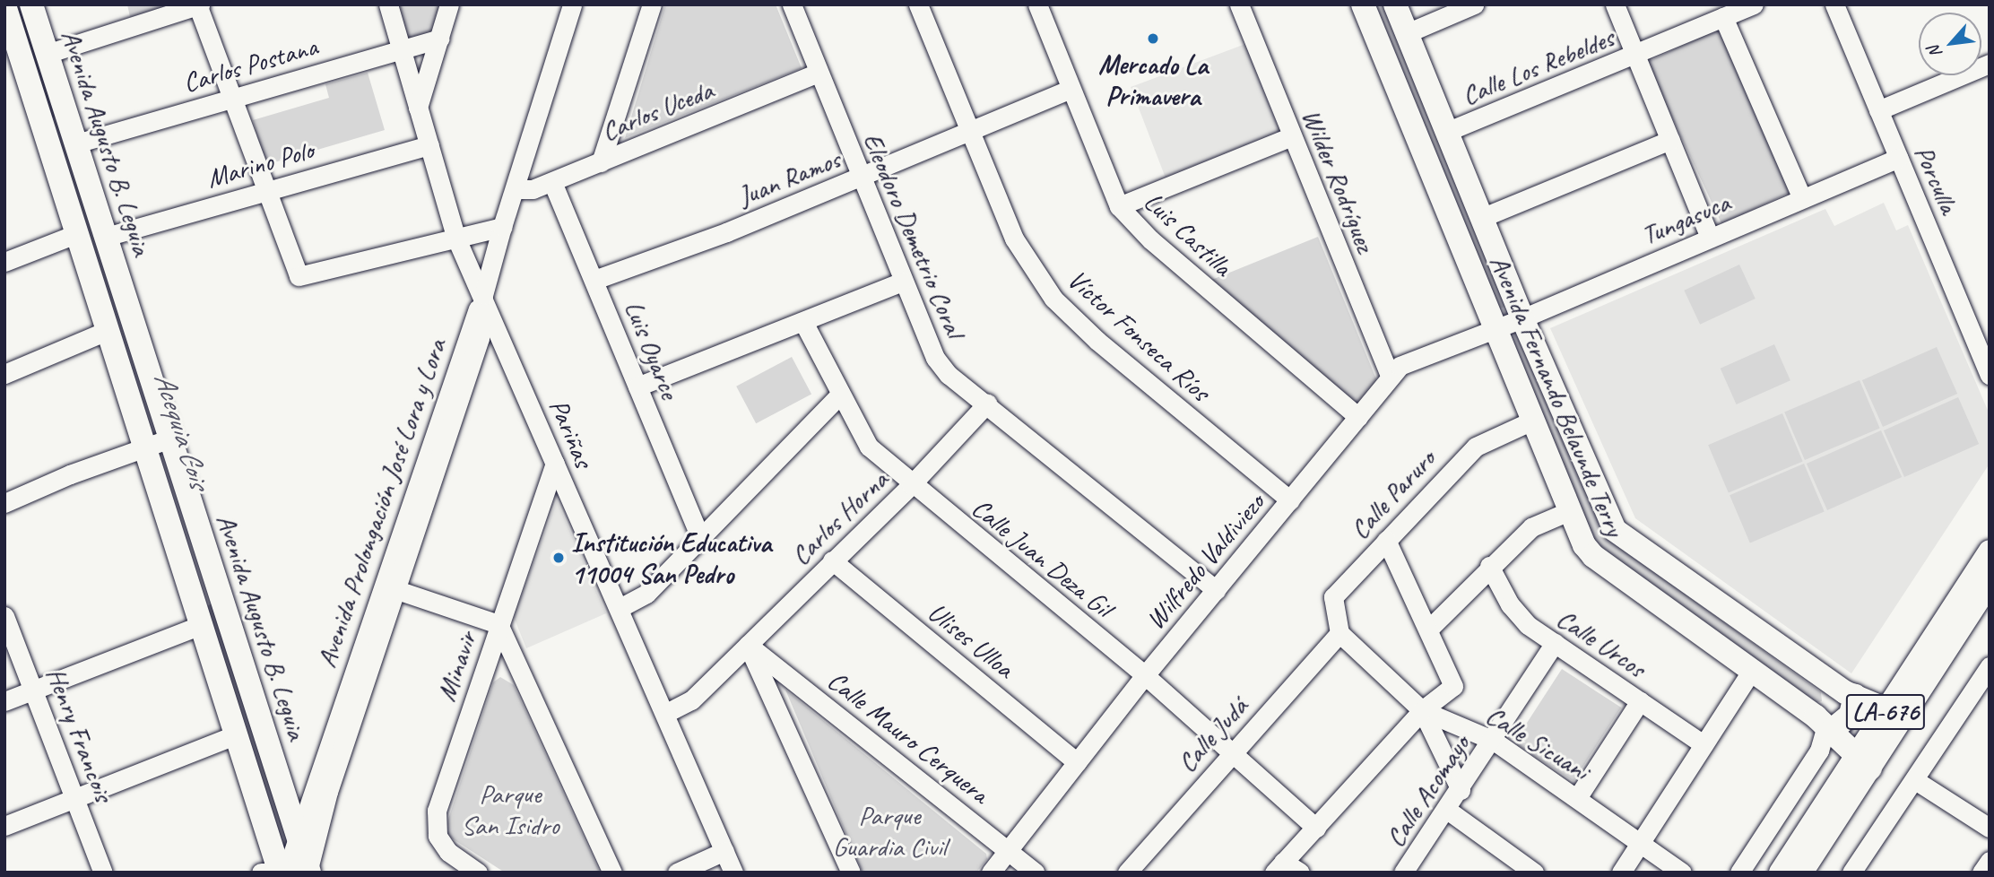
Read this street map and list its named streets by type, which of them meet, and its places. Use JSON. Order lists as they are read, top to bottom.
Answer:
{
  "streets": {
    "main road": ["Avenida Augusto B. Leguia", "Avenida Fernando Belaunde Terry", "LA-676"],
    "street": [
      "Carlos Postana",
      "Calle Los Rebeldes",
      "Carlos Uceda",
      "Marino Polo",
      "Juan Ramos",
      "Porculla",
      "Wilder Rodríguez",
      "Tungasuca",
      "Luis Castilla",
      "Eleodoro Demetrio Coral",
      "Víctor Fonseca Ríos",
      "Luis Oyarce",
      "Pariñas",
      "Calle Paruro",
      "Avenida Prolongación José Lora y Lora",
      "Carlos Horna",
      "Calle Juan Deza Gil",
      "Wilfredo Valdiviezo",
      "Ulises Ulloa",
      "Calle Urcos",
      "Minavir",
      "Henry Francois",
      "Calle Judá",
      "Calle Mauro Cerquera",
      "Calle Sicuani",
      "Calle Acomayo"
    ]
  },
  "crossings": [
    ["Carlos Postana", "Avenida Augusto B. Leguia"],
    ["Carlos Postana", "Pariñas"],
    ["Calle Los Rebeldes", "Avenida Fernando Belaunde Terry"],
    ["Carlos Uceda", "Eleodoro Demetrio Coral"],
    ["Carlos Uceda", "Luis Oyarce"],
    ["Carlos Uceda", "Avenida Prolongación José Lora y Lora"],
    ["Avenida Augusto B. Leguia", "Marino Polo"],
    ["Avenida Augusto B. Leguia", "Avenida Prolongación José Lora y Lora"],
    ["Marino Polo", "Pariñas"],
    ["Juan Ramos", "Luis Castilla"],
    ["Juan Ramos", "Eleodoro Demetrio Coral"],
    ["Juan Ramos", "Víctor Fonseca Ríos"],
    ["Juan Ramos", "Luis Oyarce"],
    ["Porculla", "Tungasuca"],
    ["Wilder Rodríguez", "Wilfredo Valdiviezo"],
    ["Tungasuca", "Avenida Fernando Belaunde Terry"],
    ["Tungasuca", "Wilfredo Valdiviezo"],
    ["Luis Castilla", "Wilfredo Valdiviezo"],
    ["Eleodoro Demetrio Coral", "Carlos Horna"],
    ["Eleodoro Demetrio Coral", "Wilfredo Valdiviezo"],
    ["Víctor Fonseca Ríos", "Wilfredo Valdiviezo"],
    ["Avenida Fernando Belaunde Terry", "Calle Paruro"],
    ["Avenida Fernando Belaunde Terry", "Wilfredo Valdiviezo"],
    ["Avenida Fernando Belaunde Terry", "LA-676"],
    ["Pariñas", "Avenida Prolongación José Lora y Lora"],
    ["Pariñas", "Carlos Horna"],
    ["Pariñas", "Minavir"],
    ["Calle Paruro", "Calle Judá"],
    ["Calle Paruro", "Calle Sicuani"],
    ["Carlos Horna", "Calle Juan Deza Gil"],
    ["Carlos Horna", "Ulises Ulloa"],
    ["Carlos Horna", "Calle Mauro Cerquera"],
    ["Calle Juan Deza Gil", "Wilfredo Valdiviezo"],
    ["Calle Juan Deza Gil", "Calle Judá"],
    ["Wilfredo Valdiviezo", "Ulises Ulloa"],
    ["Wilfredo Valdiviezo", "Calle Mauro Cerquera"],
    ["Calle Urcos", "Calle Acomayo"],
    ["Calle Judá", "Calle Sicuani"],
    ["Calle Sicuani", "Calle Acomayo"]
  ],
  "water": ["Acequia Cois"],
  "parks": ["Parque San Isidro", "Parque Guardia Civil"],
  "places": ["Mercado La Primavera", "Institución Educativa 11004 San Pedro"],
  "north": "bottom left"
}
